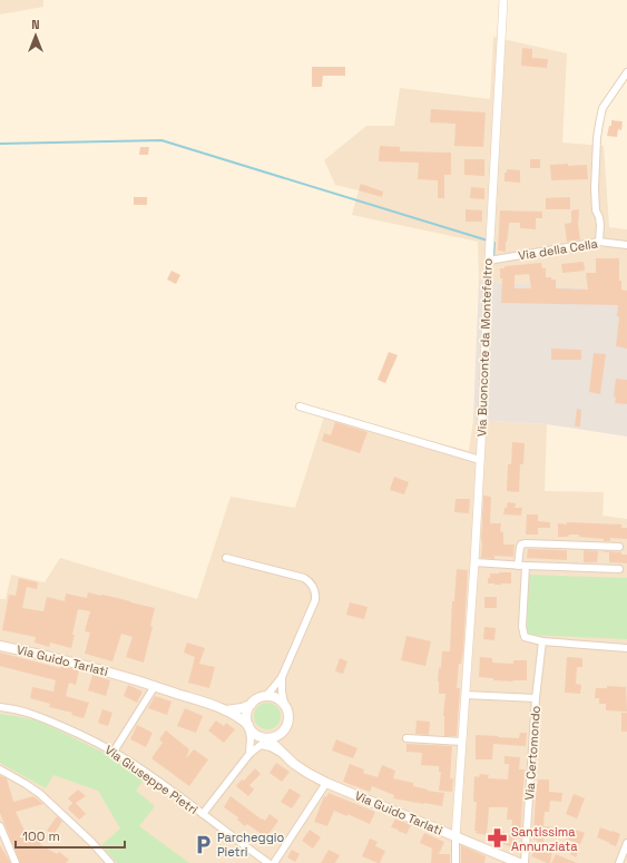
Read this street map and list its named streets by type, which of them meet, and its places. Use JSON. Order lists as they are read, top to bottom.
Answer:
{
  "streets": {
    "main road": ["Via Guido Tarlati"],
    "street": [
      "Via della Cella",
      "Via Buonconte da Montefeltro",
      "Via Certomondo",
      "Via Giuseppe Pietri"
    ]
  },
  "crossings": [
    ["Via della Cella", "Via Buonconte da Montefeltro"],
    ["Via Buonconte da Montefeltro", "Via Guido Tarlati"]
  ],
  "places": {
    "pharmacy": ["Santissima Annunziata"],
    "parking": ["Parcheggio Pietri"]
  },
  "scale_bar": "100 m",
  "north": "top"
}
